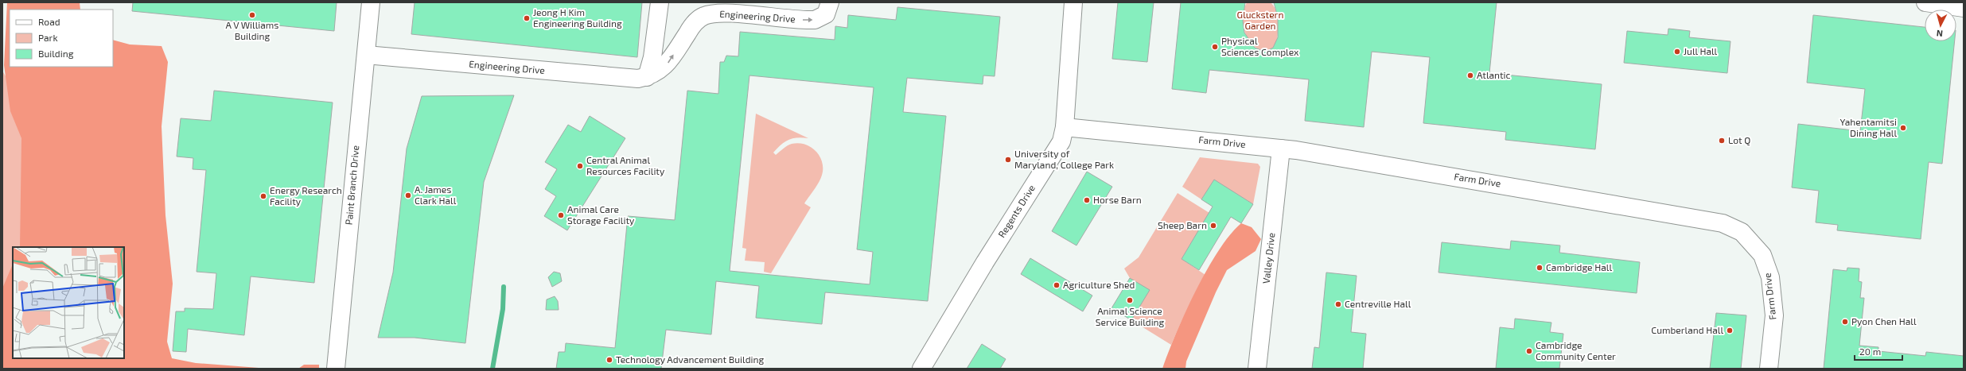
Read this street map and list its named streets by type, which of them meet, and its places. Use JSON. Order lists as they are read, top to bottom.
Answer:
{
  "streets": {
    "street": [
      "Engineering Drive",
      "Farm Drive",
      "Paint Branch Drive",
      "Regents Drive",
      "Valley Drive"
    ]
  },
  "crossings": [
    ["Engineering Drive", "Paint Branch Drive"],
    ["Farm Drive", "Regents Drive"],
    ["Farm Drive", "Valley Drive"]
  ],
  "one_way": ["Engineering Drive"],
  "parks": ["Gluckstern Garden"],
  "places": [
    "A V Williams Building",
    "Jeong H Kim Engineering Building",
    "Physical Sciences Complex",
    "Jull Hall",
    "Atlantic",
    "Yahentamitsi Dining Hall",
    "Lot Q",
    "University of Maryland, College Park",
    "Central Animal Resources Facility",
    "A. James Clark Hall",
    "Energy Research Facility",
    "Horse Barn",
    "Animal Care Storage Facility",
    "Sheep Barn",
    "Cambridge Hall",
    "Agriculture Shed",
    "Animal Science Service Building",
    "Centreville Hall",
    "Pyon Chen Hall",
    "Cumberland Hall",
    "Cambridge Community Center",
    "Technology Advancement Building"
  ],
  "legend": ["Road", "Park", "Building"],
  "scale_bar": "20 m",
  "north": "bottom"
}
